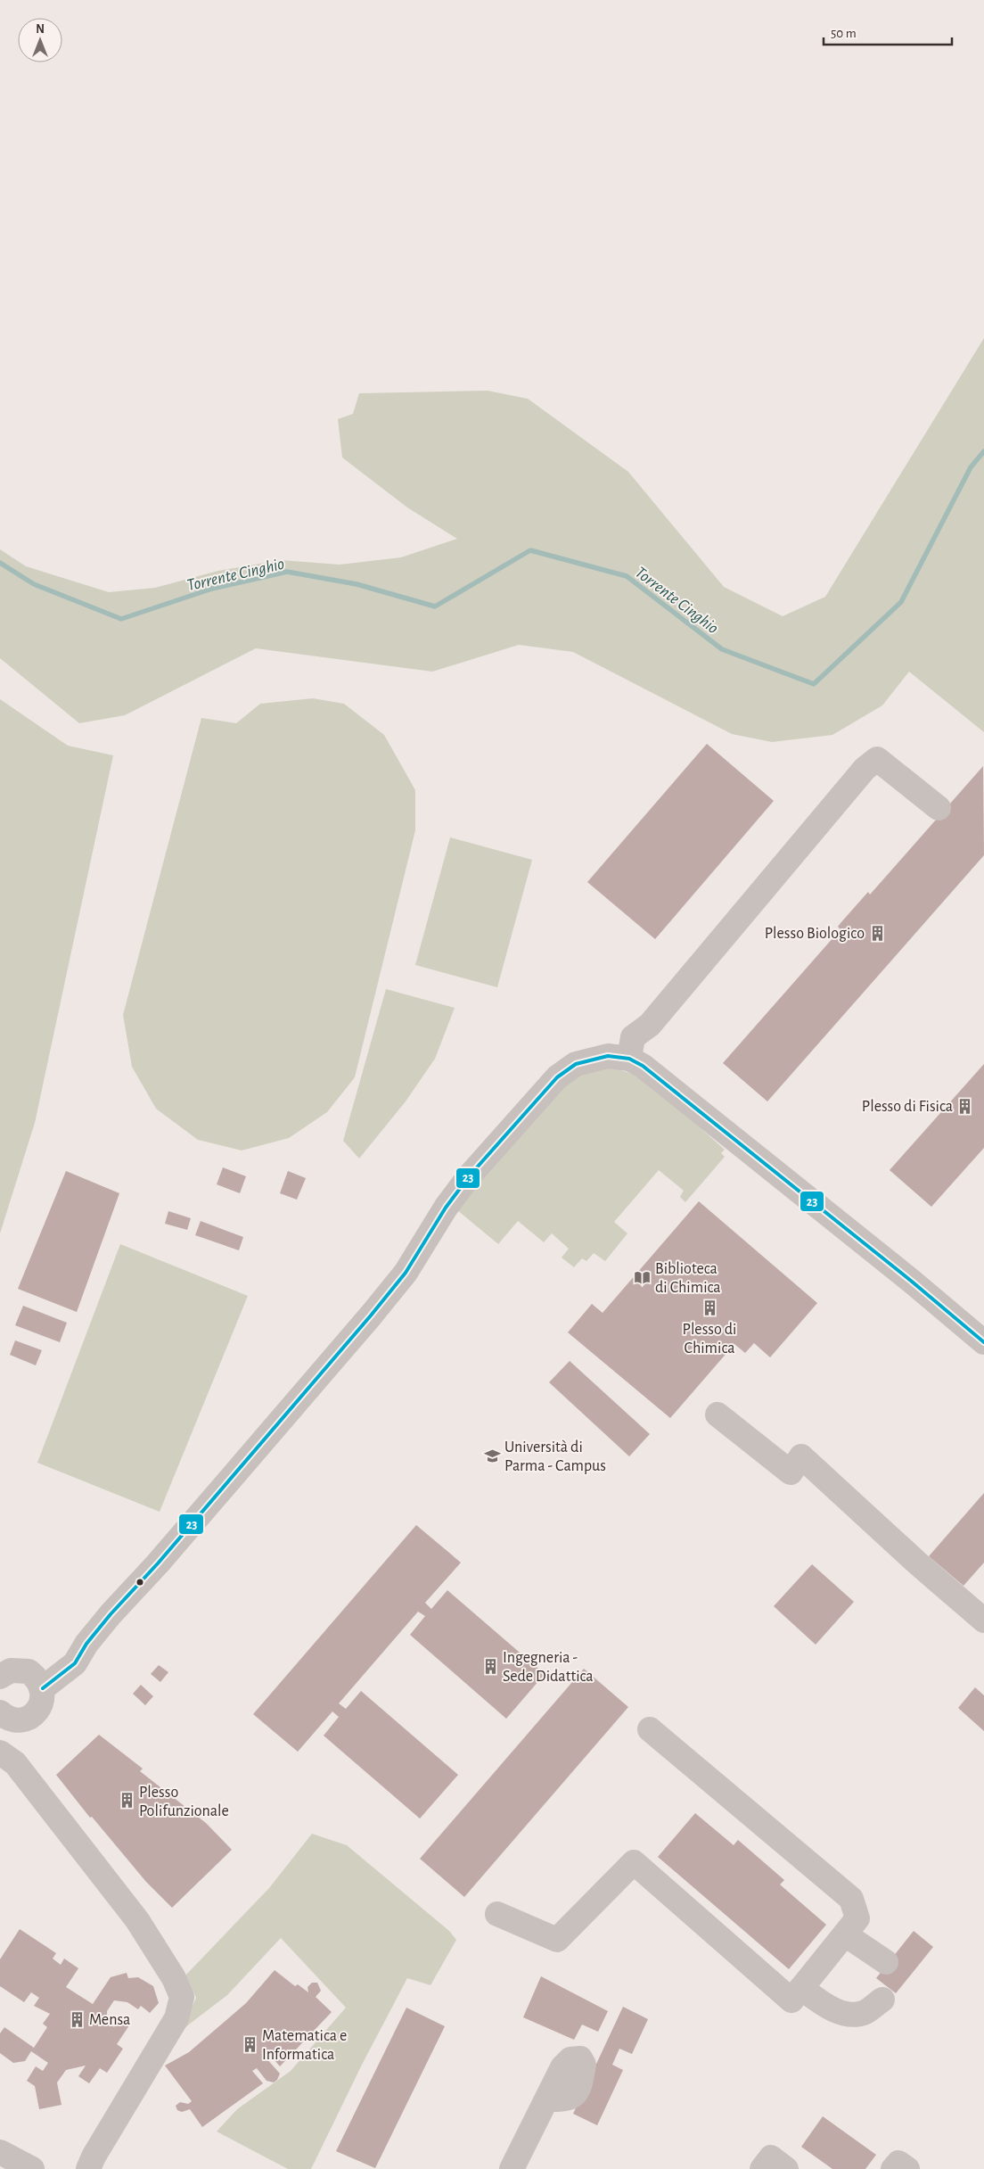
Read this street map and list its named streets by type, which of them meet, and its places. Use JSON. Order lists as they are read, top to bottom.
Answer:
{
  "water": ["Torrente Cinghio"],
  "places": {
    "building": [
      "Plesso Biologico",
      "Plesso di Fisica",
      "Plesso di Chimica",
      "Ingegneria - Sede Didattica",
      "Plesso Polifunzionale",
      "Mensa",
      "Matematica e Informatica"
    ],
    "library": ["Biblioteca di Chimica"],
    "school or university": ["Università di Parma - Campus"]
  },
  "lines": ["transit line 23"],
  "scale_bar": "50 m",
  "north": "top"
}
